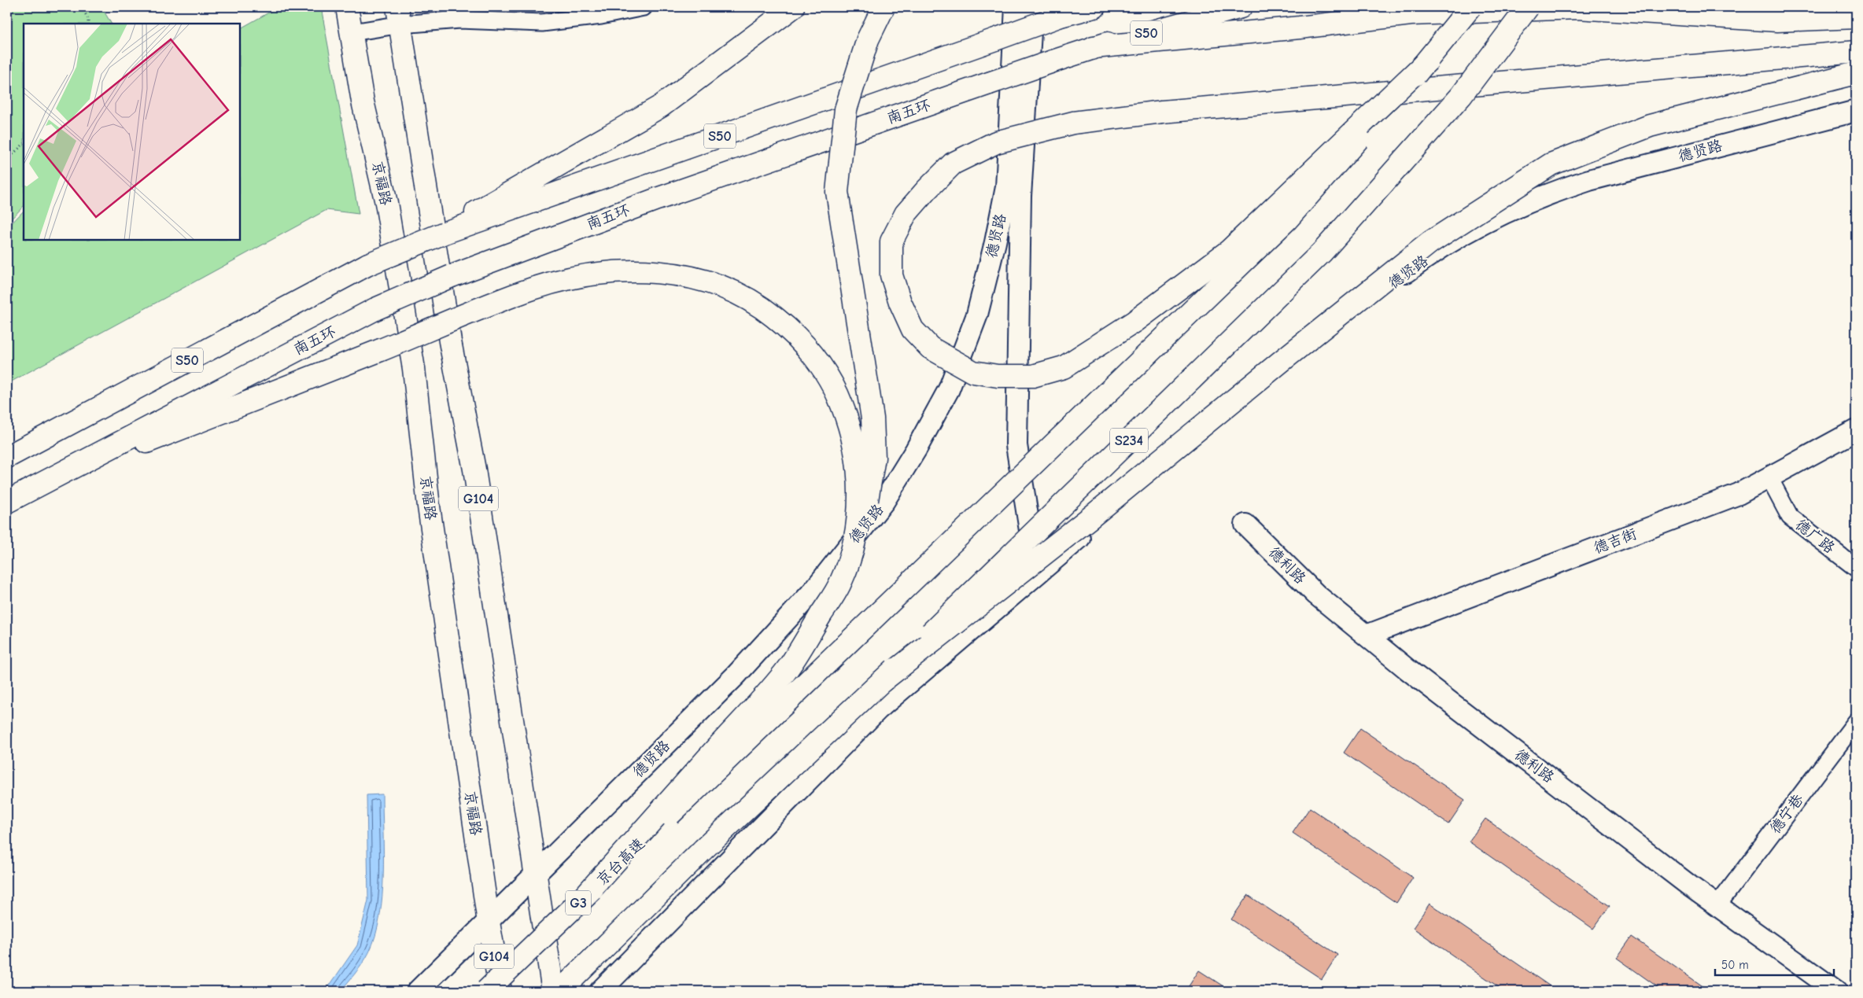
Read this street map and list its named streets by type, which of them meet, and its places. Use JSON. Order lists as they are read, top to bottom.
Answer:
{
  "streets": {
    "highway": [
      "S50",
      "南五环",
      "京福路",
      "S234",
      "G104",
      "京台高速",
      "G3"
    ],
    "street": [
      "德贤路",
      "德广路",
      "德吉街",
      "德利路",
      "德宁巷"
    ]
  },
  "crossings": [
    ["德贤路", "京福路"],
    ["德贤路", "G104"],
    ["德广路", "德吉街"],
    ["德吉街", "德利路"],
    ["德利路", "德宁巷"]
  ],
  "scale_bar": "50 m"
}
